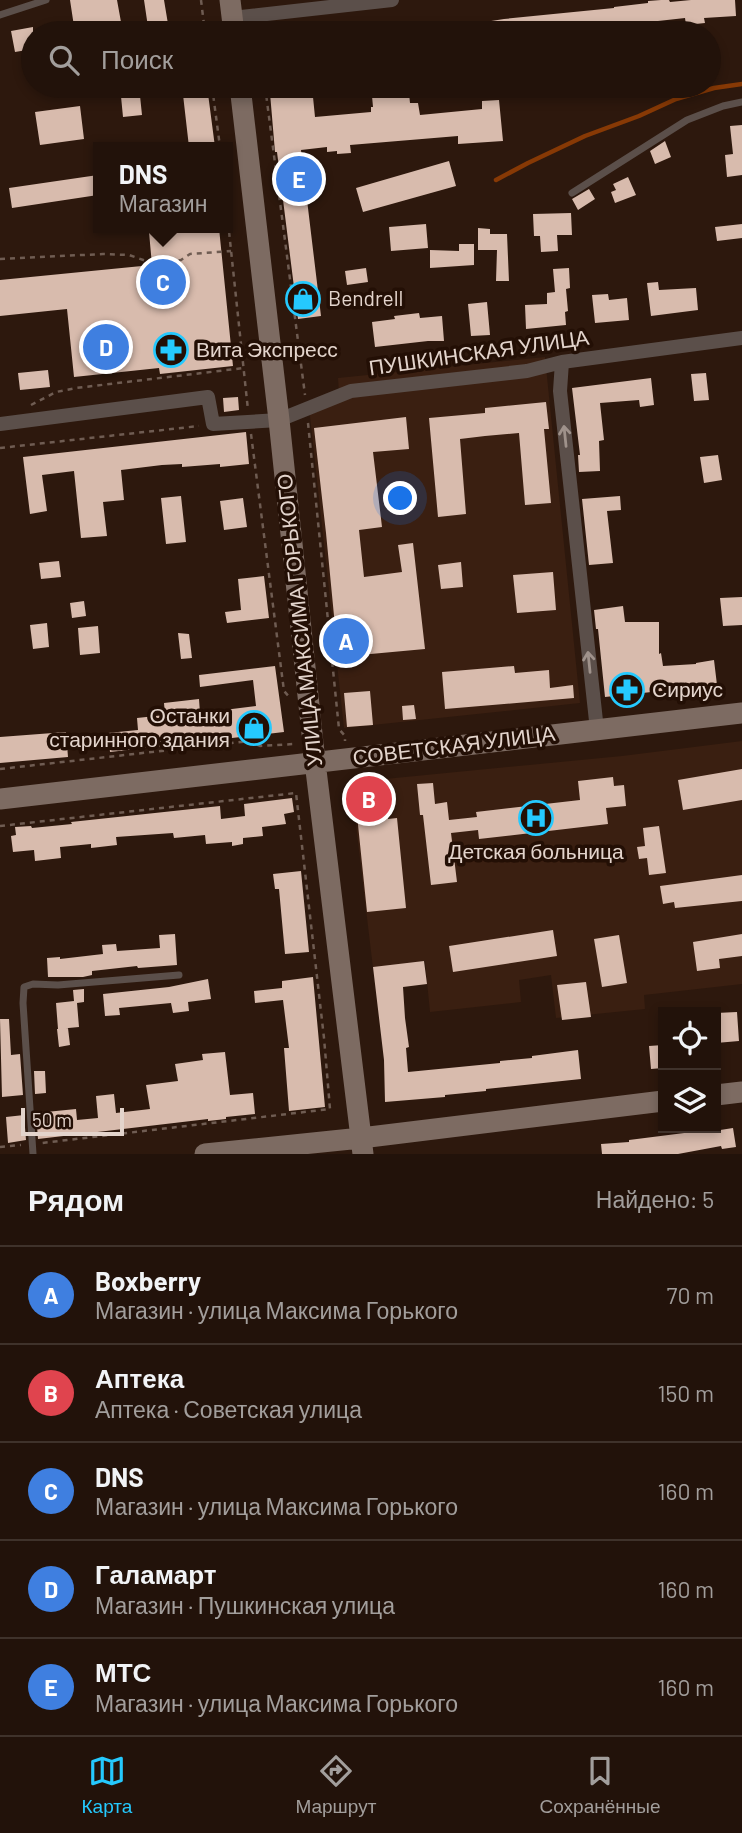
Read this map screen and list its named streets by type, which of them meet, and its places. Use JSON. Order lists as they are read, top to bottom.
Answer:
{
  "streets": {
    "street": ["ПУШКИНСКАЯ УЛИЦА", "УЛИЦА МАКСИМА ГОРЬКОГО", "СОВЕТСКАЯ УЛИЦА"]
  },
  "crossings": [
    ["ПУШКИНСКАЯ УЛИЦА", "УЛИЦА МАКСИМА ГОРЬКОГО"],
    ["УЛИЦА МАКСИМА ГОРЬКОГО", "СОВЕТСКАЯ УЛИЦА"]
  ],
  "places": {
    "shop": ["Bendrell", "Останки старинного здания"],
    "pharmacy": ["Вита Экспресс", "Сириус"],
    "hospital": ["Детская больница"]
  },
  "scale_bar": "50 m",
  "page": {
    "search": "Поиск",
    "popup": ["DNS", "Магазин"],
    "pins": [
      "E",
      "C",
      "D",
      "A",
      "B"
    ],
    "scale": "50 m",
    "heading": ["Рядом", "Найдено: 5"],
    "list": [
      {
        "mark": "A",
        "name": "Boxberry",
        "note": "Магазин · улица Максима Горького",
        "value": "70 m"
      },
      {
        "mark": "B",
        "name": "Аптека",
        "note": "Аптека · Советская улица",
        "value": "150 m"
      },
      {
        "mark": "C",
        "name": "DNS",
        "note": "Магазин · улица Максима Горького",
        "value": "160 m"
      },
      {
        "mark": "D",
        "name": "Галамарт",
        "note": "Магазин · Пушкинская улица",
        "value": "160 m"
      },
      {
        "mark": "E",
        "name": "МТС",
        "note": "Магазин · улица Максима Горького",
        "value": "160 m"
      }
    ],
    "nav": ["Карта", "Маршрут", "Сохранённые"]
  }
}
